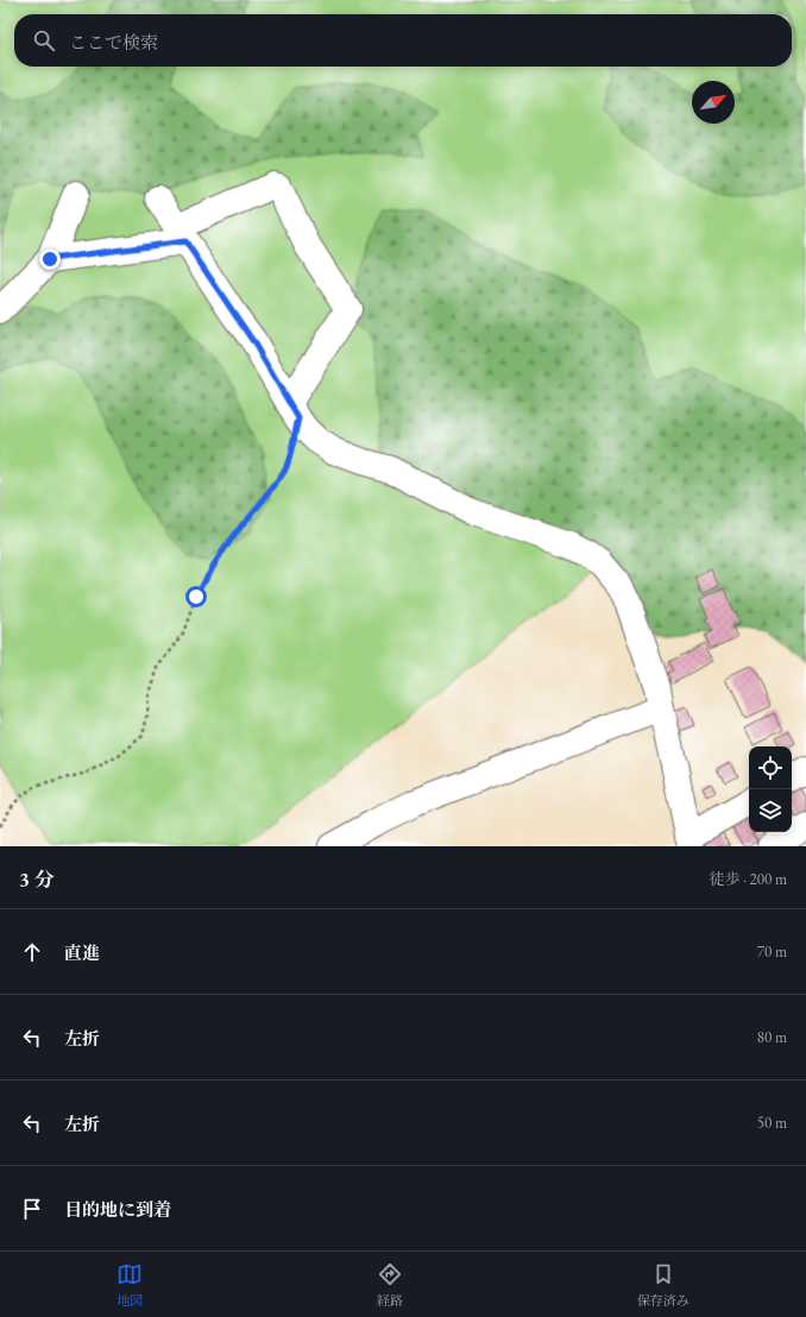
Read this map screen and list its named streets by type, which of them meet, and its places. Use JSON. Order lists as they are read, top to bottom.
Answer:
{
  "north": "top right",
  "page": {
    "search": "ここで検索",
    "heading": ["3 分", "徒歩 · 200 m"],
    "list": [
      ["直進", "70 m"],
      ["左折", "80 m"],
      ["左折", "50 m"],
      "目的地に到着"
    ],
    "nav": ["地図", "経路", "保存済み"]
  }
}
